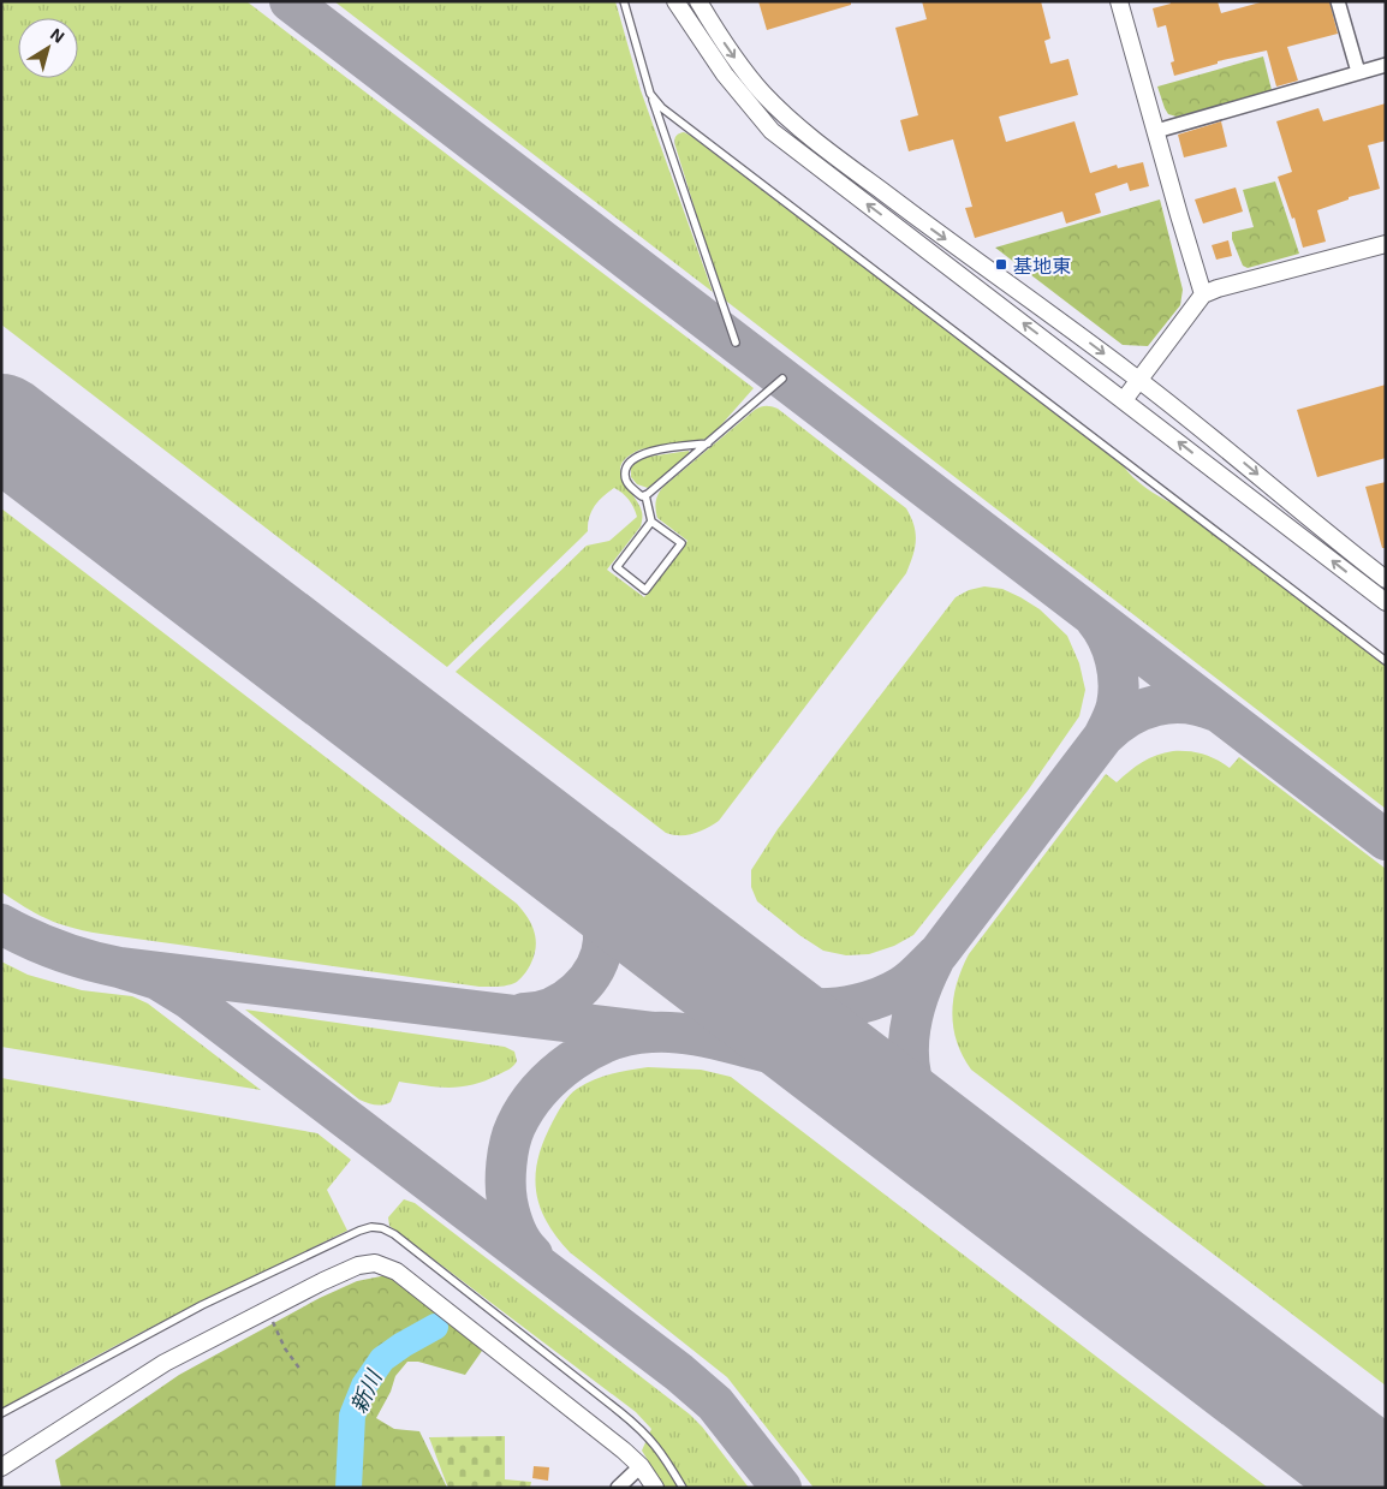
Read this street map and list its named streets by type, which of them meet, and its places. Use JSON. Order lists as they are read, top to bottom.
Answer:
{
  "water": ["新川"],
  "places": {
    "transit": ["基地東"]
  },
  "north": "top right"
}
